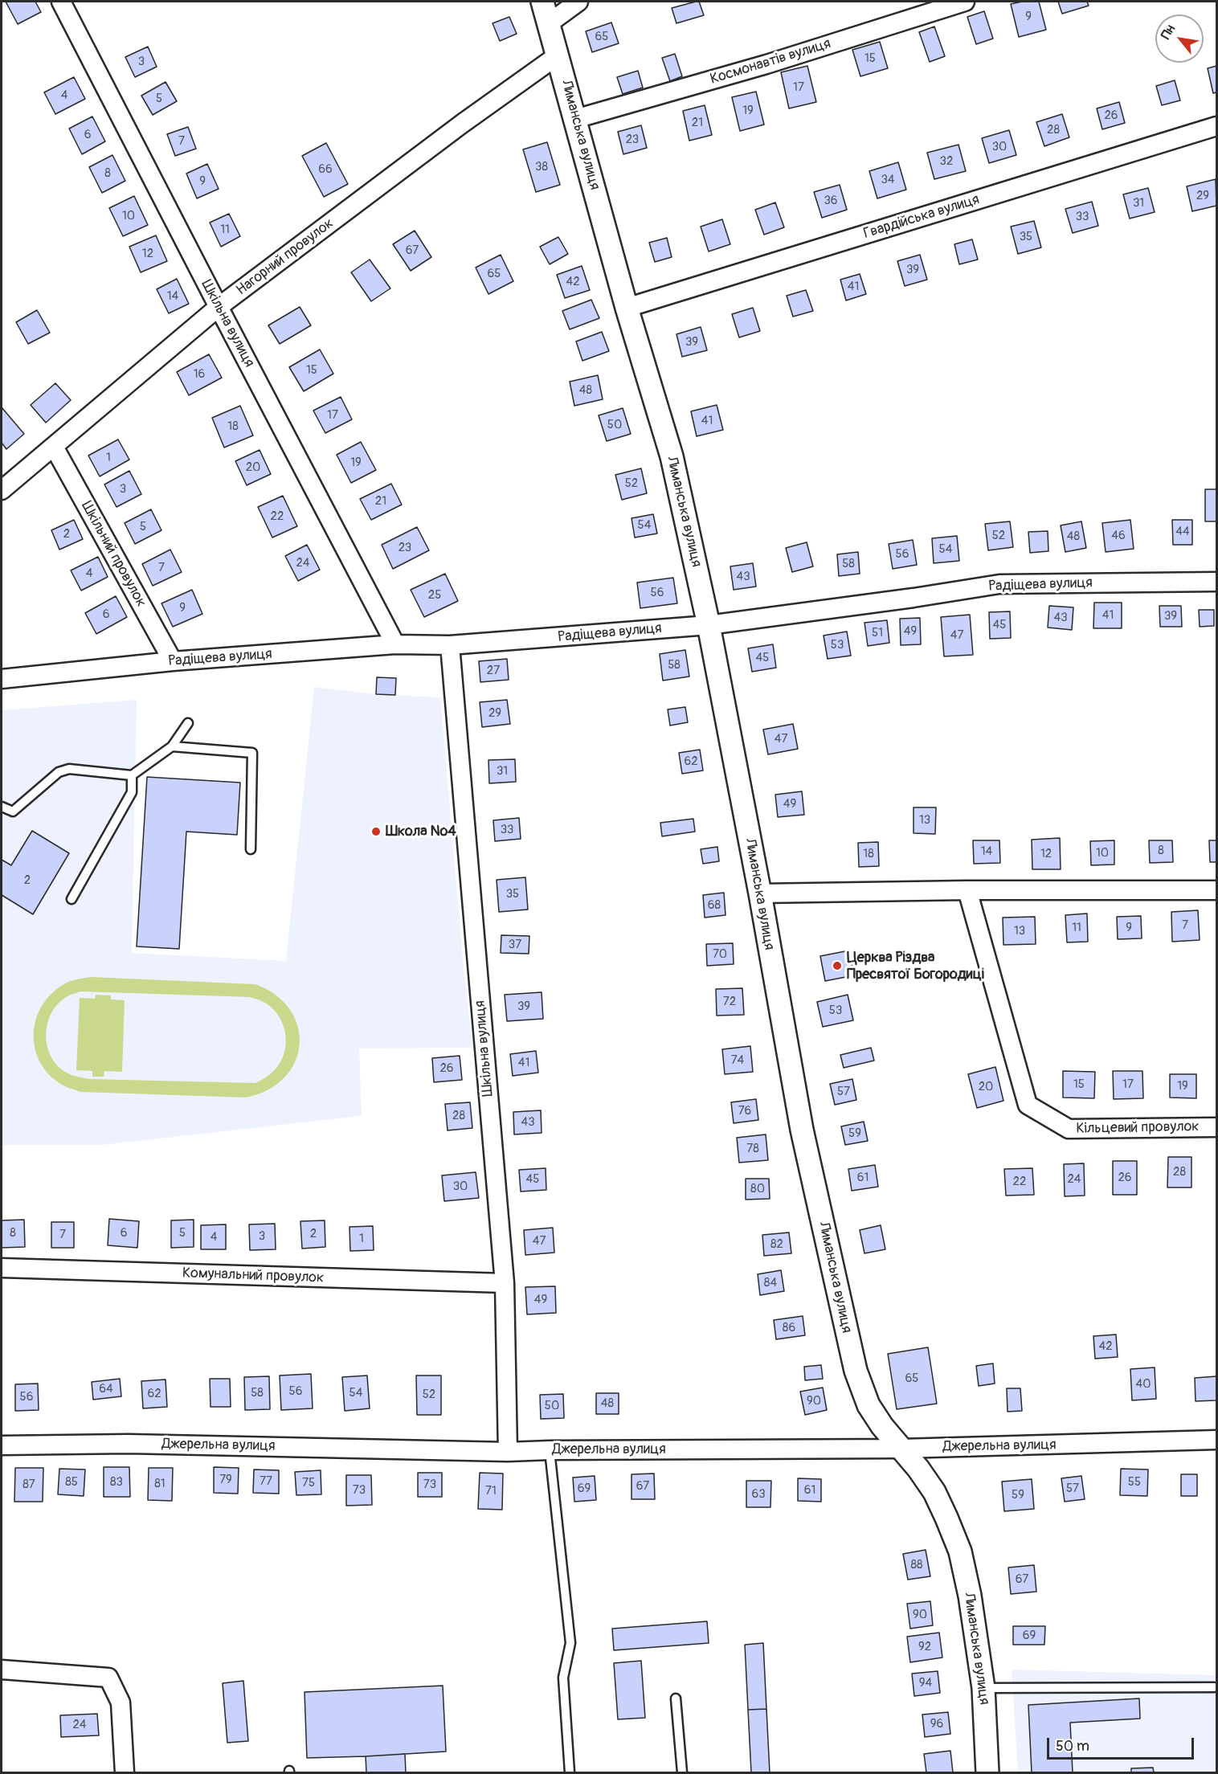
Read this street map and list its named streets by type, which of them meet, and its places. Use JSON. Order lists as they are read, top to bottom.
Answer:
{
  "streets": {
    "street": [
      "Космонавтів вулиця",
      "Лиманська вулиця",
      "Гвардійська вулиця",
      "Нагорний провулок",
      "Шкільна вулиця",
      "Шкільний провулок",
      "Радіщева вулиця",
      "Кільцевий провулок",
      "Комунальний провулок",
      "Джерельна вулиця"
    ]
  },
  "crossings": [
    ["Космонавтів вулиця", "Лиманська вулиця"],
    ["Лиманська вулиця", "Гвардійська вулиця"],
    ["Лиманська вулиця", "Нагорний провулок"],
    ["Лиманська вулиця", "Радіщева вулиця"],
    ["Лиманська вулиця", "Джерельна вулиця"],
    ["Нагорний провулок", "Шкільна вулиця"],
    ["Нагорний провулок", "Шкільний провулок"],
    ["Шкільна вулиця", "Радіщева вулиця"],
    ["Шкільна вулиця", "Комунальний провулок"],
    ["Шкільна вулиця", "Джерельна вулиця"],
    ["Шкільний провулок", "Радіщева вулиця"]
  ],
  "places": ["Школа №4", "Церква Різдва Пресвятої Богородиці"],
  "house_numbers": [
    "9",
    "65",
    "15",
    "3",
    "17",
    "4",
    "5",
    "19",
    "26",
    "21",
    "28",
    "6",
    "23",
    "7",
    "30",
    "32",
    "38",
    "66",
    "8",
    "34",
    "9",
    "29",
    "36",
    "31",
    "10",
    "33",
    "11",
    "35",
    "67",
    "12",
    "39",
    "65",
    "42",
    "41",
    "14",
    "39",
    "15",
    "16",
    "48",
    "17",
    "41",
    "50",
    "18",
    "1",
    "19",
    "20",
    "52",
    "3",
    "21",
    "22",
    "54",
    "5",
    "44",
    "2",
    "52",
    "46",
    "48",
    "23",
    "54",
    "56",
    "24",
    "58",
    "7",
    "4",
    "43",
    "56",
    "25",
    "9",
    "6",
    "41",
    "39",
    "43",
    "45",
    "49",
    "51",
    "47",
    "53",
    "45",
    "58",
    "27",
    "29",
    "47",
    "62",
    "31",
    "49",
    "13",
    "33",
    "8",
    "14",
    "10",
    "18",
    "12",
    "2",
    "35",
    "68",
    "7",
    "11",
    "9",
    "13",
    "37",
    "70",
    "72",
    "39",
    "53",
    "74",
    "41",
    "26",
    "15",
    "17",
    "19",
    "20",
    "57",
    "76",
    "28",
    "43",
    "59",
    "78",
    "28",
    "61",
    "26",
    "45",
    "24",
    "22",
    "30",
    "80",
    "8",
    "6",
    "5",
    "2",
    "7",
    "3",
    "4",
    "1",
    "47",
    "82",
    "84",
    "49",
    "86",
    "42",
    "65",
    "40",
    "64",
    "56",
    "58",
    "54",
    "62",
    "52",
    "56",
    "90",
    "48",
    "50",
    "79",
    "77",
    "85",
    "83",
    "55",
    "75",
    "81",
    "87",
    "73",
    "67",
    "69",
    "57",
    "73",
    "61",
    "71",
    "63",
    "59",
    "88",
    "67",
    "90",
    "69",
    "92",
    "94",
    "96",
    "24"
  ],
  "scale_bar": "50 m",
  "north": "top left"
}
